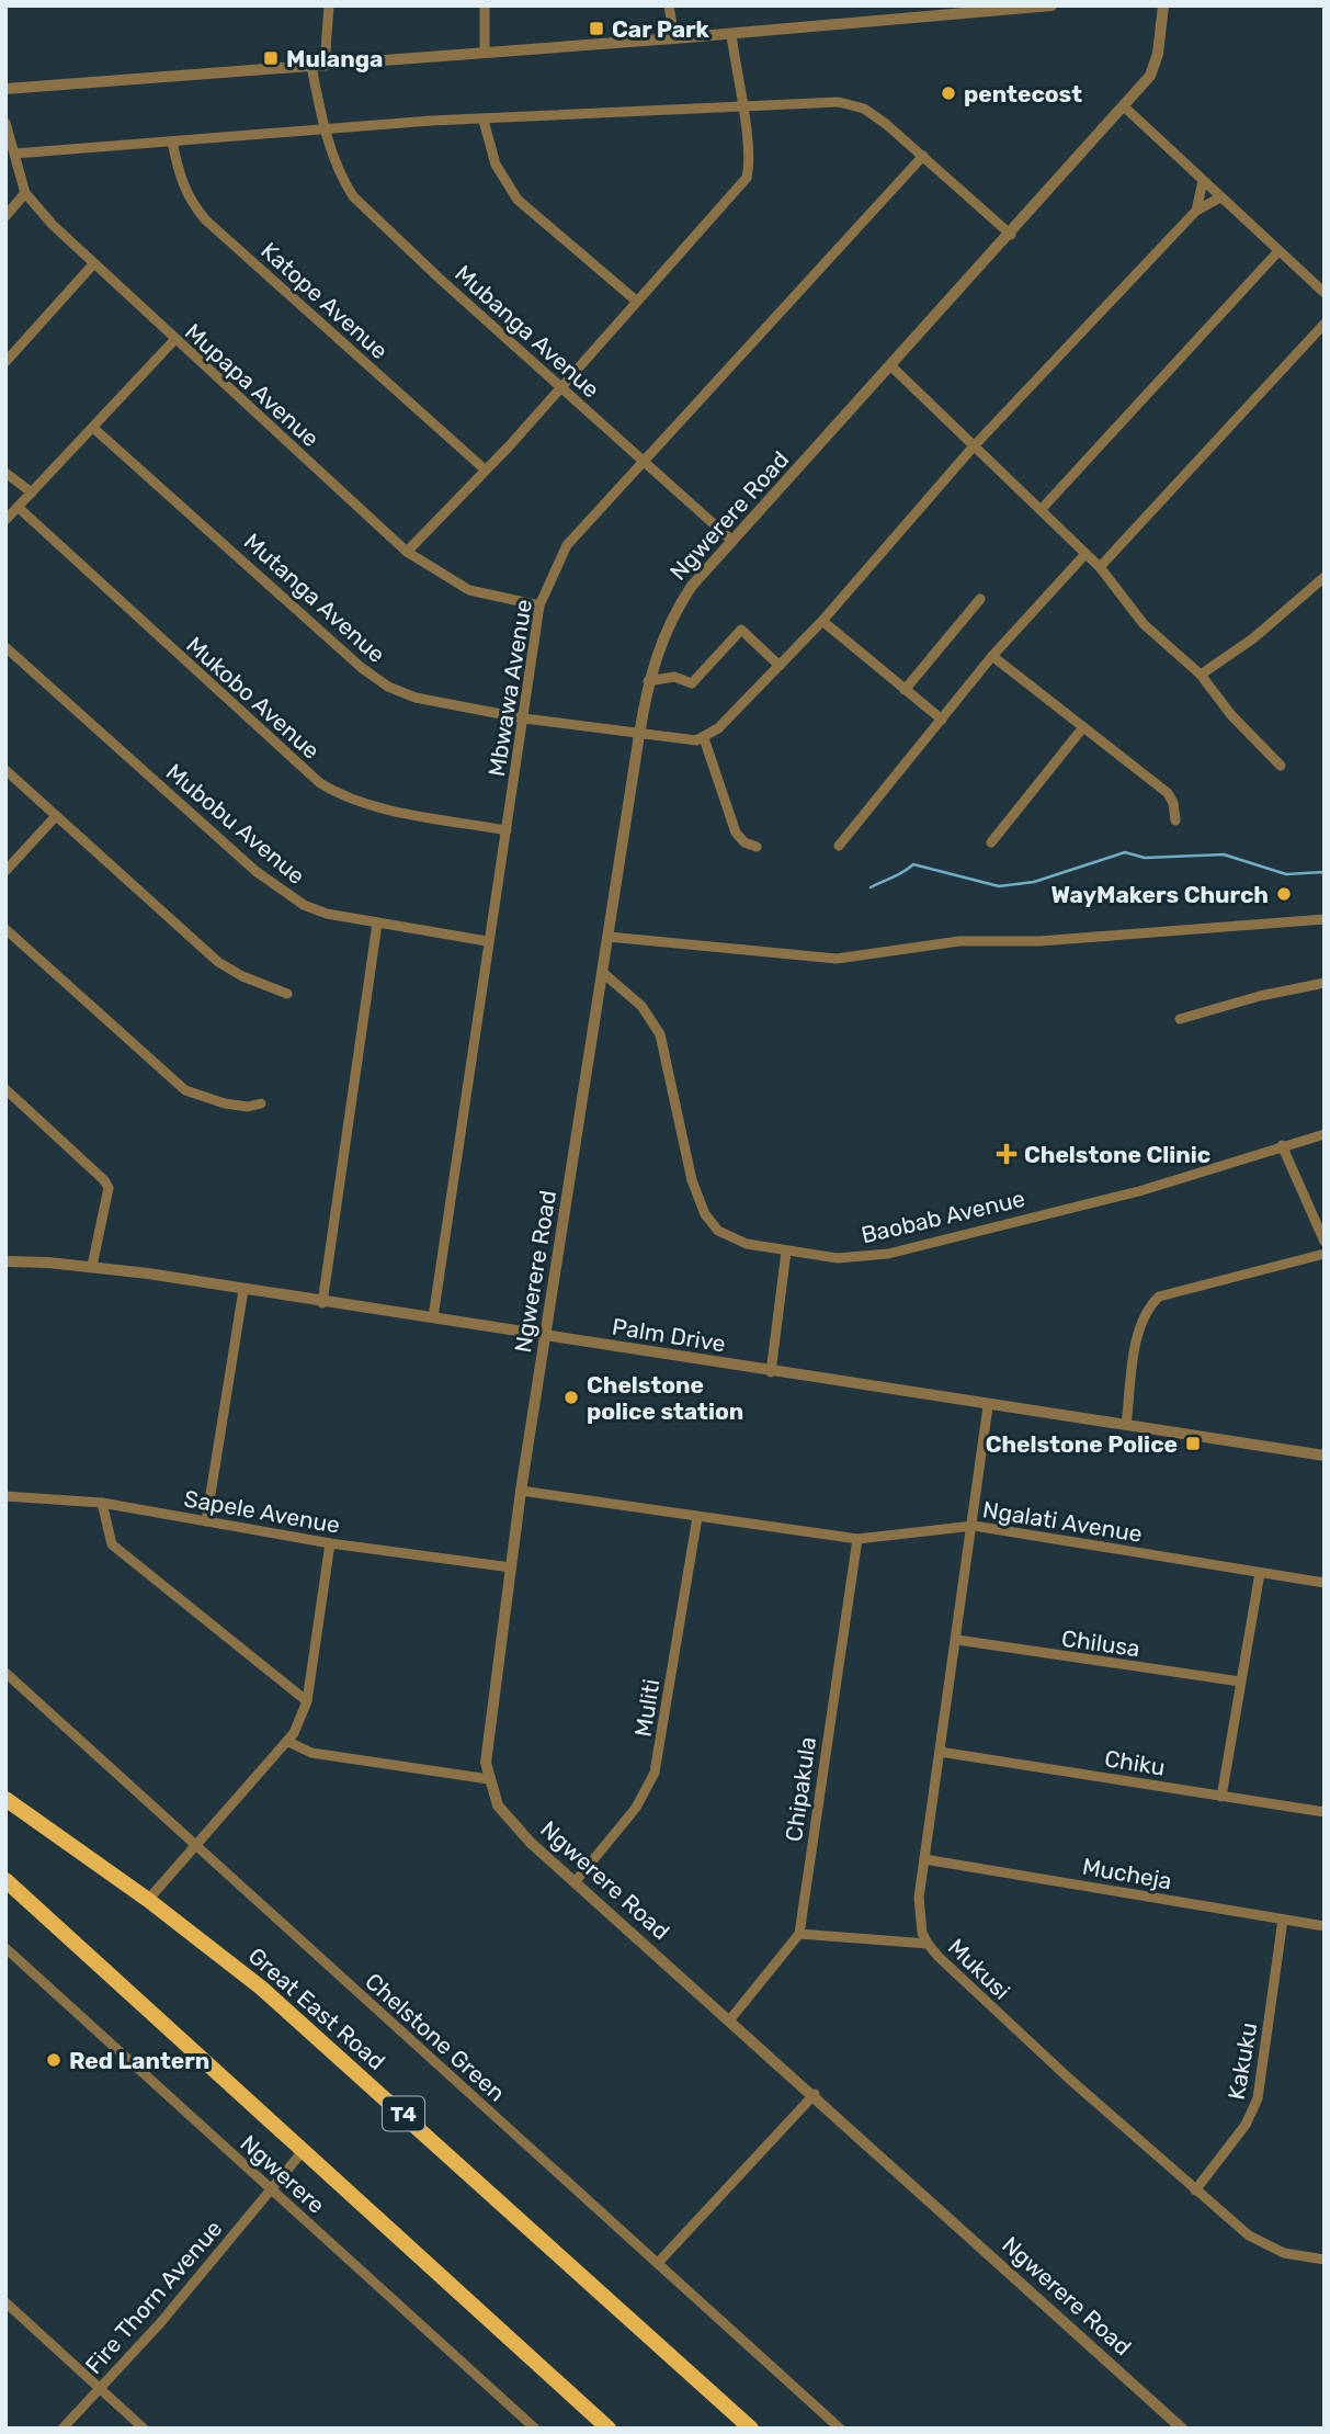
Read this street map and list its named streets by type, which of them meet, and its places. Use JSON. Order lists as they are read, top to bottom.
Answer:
{
  "streets": {
    "main road": ["Great East Road", "T4"],
    "street": [
      "Katope Avenue",
      "Mubanga Avenue",
      "Mupapa Avenue",
      "Ngwerere Road",
      "Mutanga Avenue",
      "Mbwawa Avenue",
      "Mukobo Avenue",
      "Mubobu Avenue",
      "Baobab Avenue",
      "Palm Drive",
      "Sapele Avenue",
      "Ngalati Avenue",
      "Chilusa",
      "Muliti",
      "Chiku",
      "Chipakula",
      "Mucheja",
      "Mukusi",
      "Chelstone Green",
      "Kakuku",
      "Ngwerere",
      "Fire Thorn Avenue"
    ]
  },
  "crossings": [
    ["Mubanga Avenue", "Ngwerere Road"],
    ["Mubanga Avenue", "Mbwawa Avenue"],
    ["Mupapa Avenue", "Mbwawa Avenue"],
    ["Ngwerere Road", "Mutanga Avenue"],
    ["Ngwerere Road", "Baobab Avenue"],
    ["Ngwerere Road", "Palm Drive"],
    ["Ngwerere Road", "Sapele Avenue"],
    ["Ngwerere Road", "Ngalati Avenue"],
    ["Ngwerere Road", "Muliti"],
    ["Mutanga Avenue", "Mbwawa Avenue"],
    ["Mbwawa Avenue", "Mukobo Avenue"],
    ["Mbwawa Avenue", "Mubobu Avenue"],
    ["Mbwawa Avenue", "Palm Drive"],
    ["Palm Drive", "Mukusi"],
    ["Ngalati Avenue", "Muliti"],
    ["Ngalati Avenue", "Chipakula"],
    ["Ngalati Avenue", "Mukusi"],
    ["Chilusa", "Mukusi"],
    ["Chiku", "Mukusi"],
    ["Mucheja", "Mukusi"],
    ["Mucheja", "Kakuku"],
    ["Mukusi", "Kakuku"],
    ["Ngwerere", "Fire Thorn Avenue"]
  ],
  "places": {
    "transit": ["Car Park", "Mulanga", "Chelstone Police"],
    "other": [
      "pentecost",
      "WayMakers Church",
      "Chelstone police station",
      "Red Lantern"
    ],
    "health": ["Chelstone Clinic"]
  }
}
